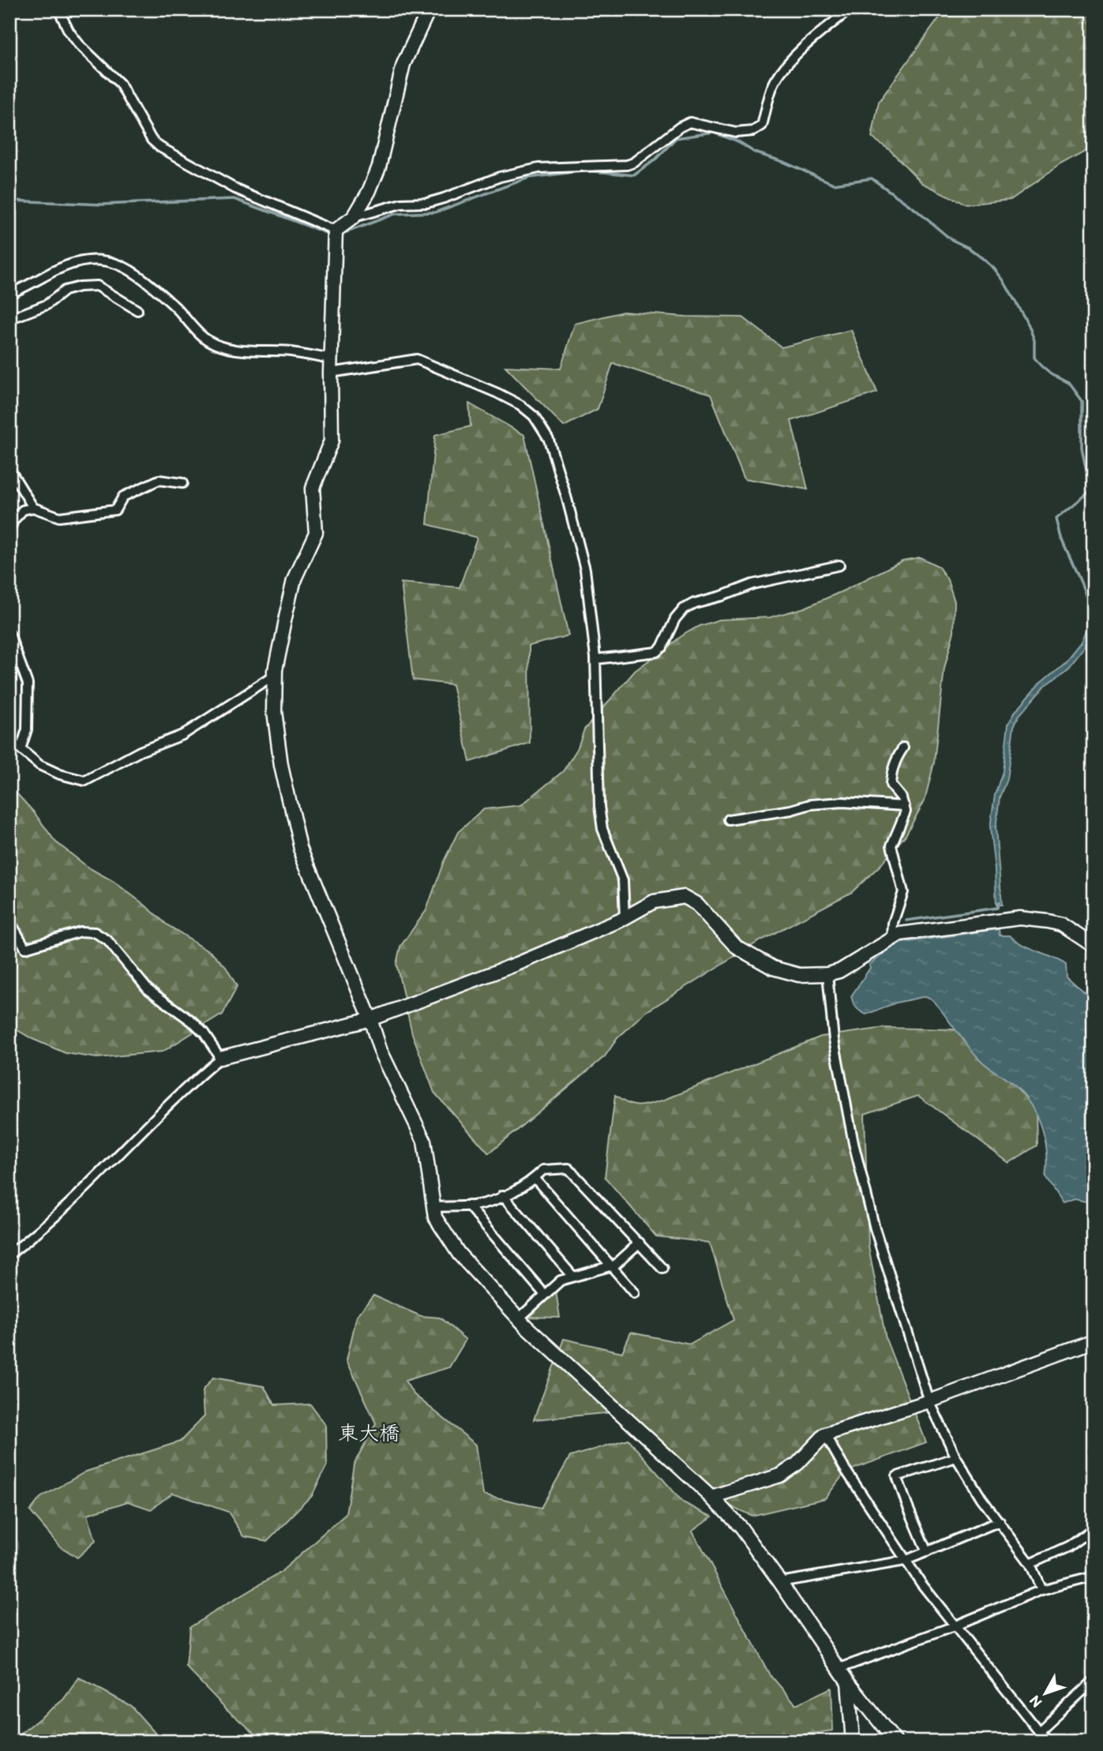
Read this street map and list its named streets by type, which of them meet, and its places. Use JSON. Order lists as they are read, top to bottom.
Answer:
{
  "districts": ["東大橋"],
  "north": "bottom left"
}
